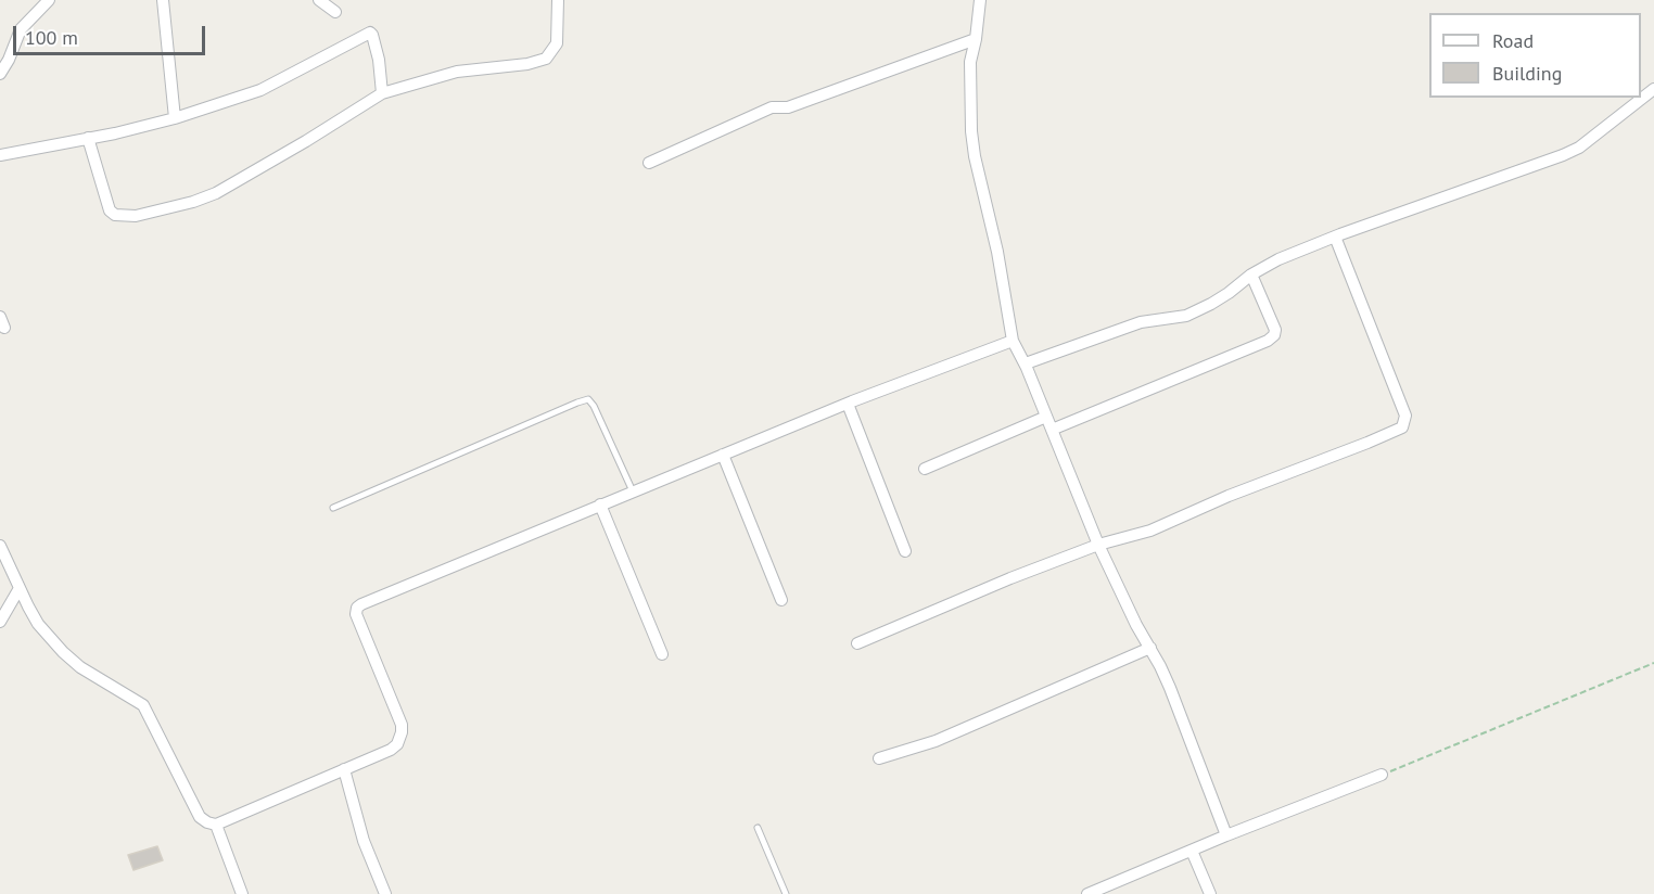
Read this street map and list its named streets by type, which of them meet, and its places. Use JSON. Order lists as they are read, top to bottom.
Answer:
{
  "legend": ["Road", "Building"],
  "scale_bar": "100 m"
}
